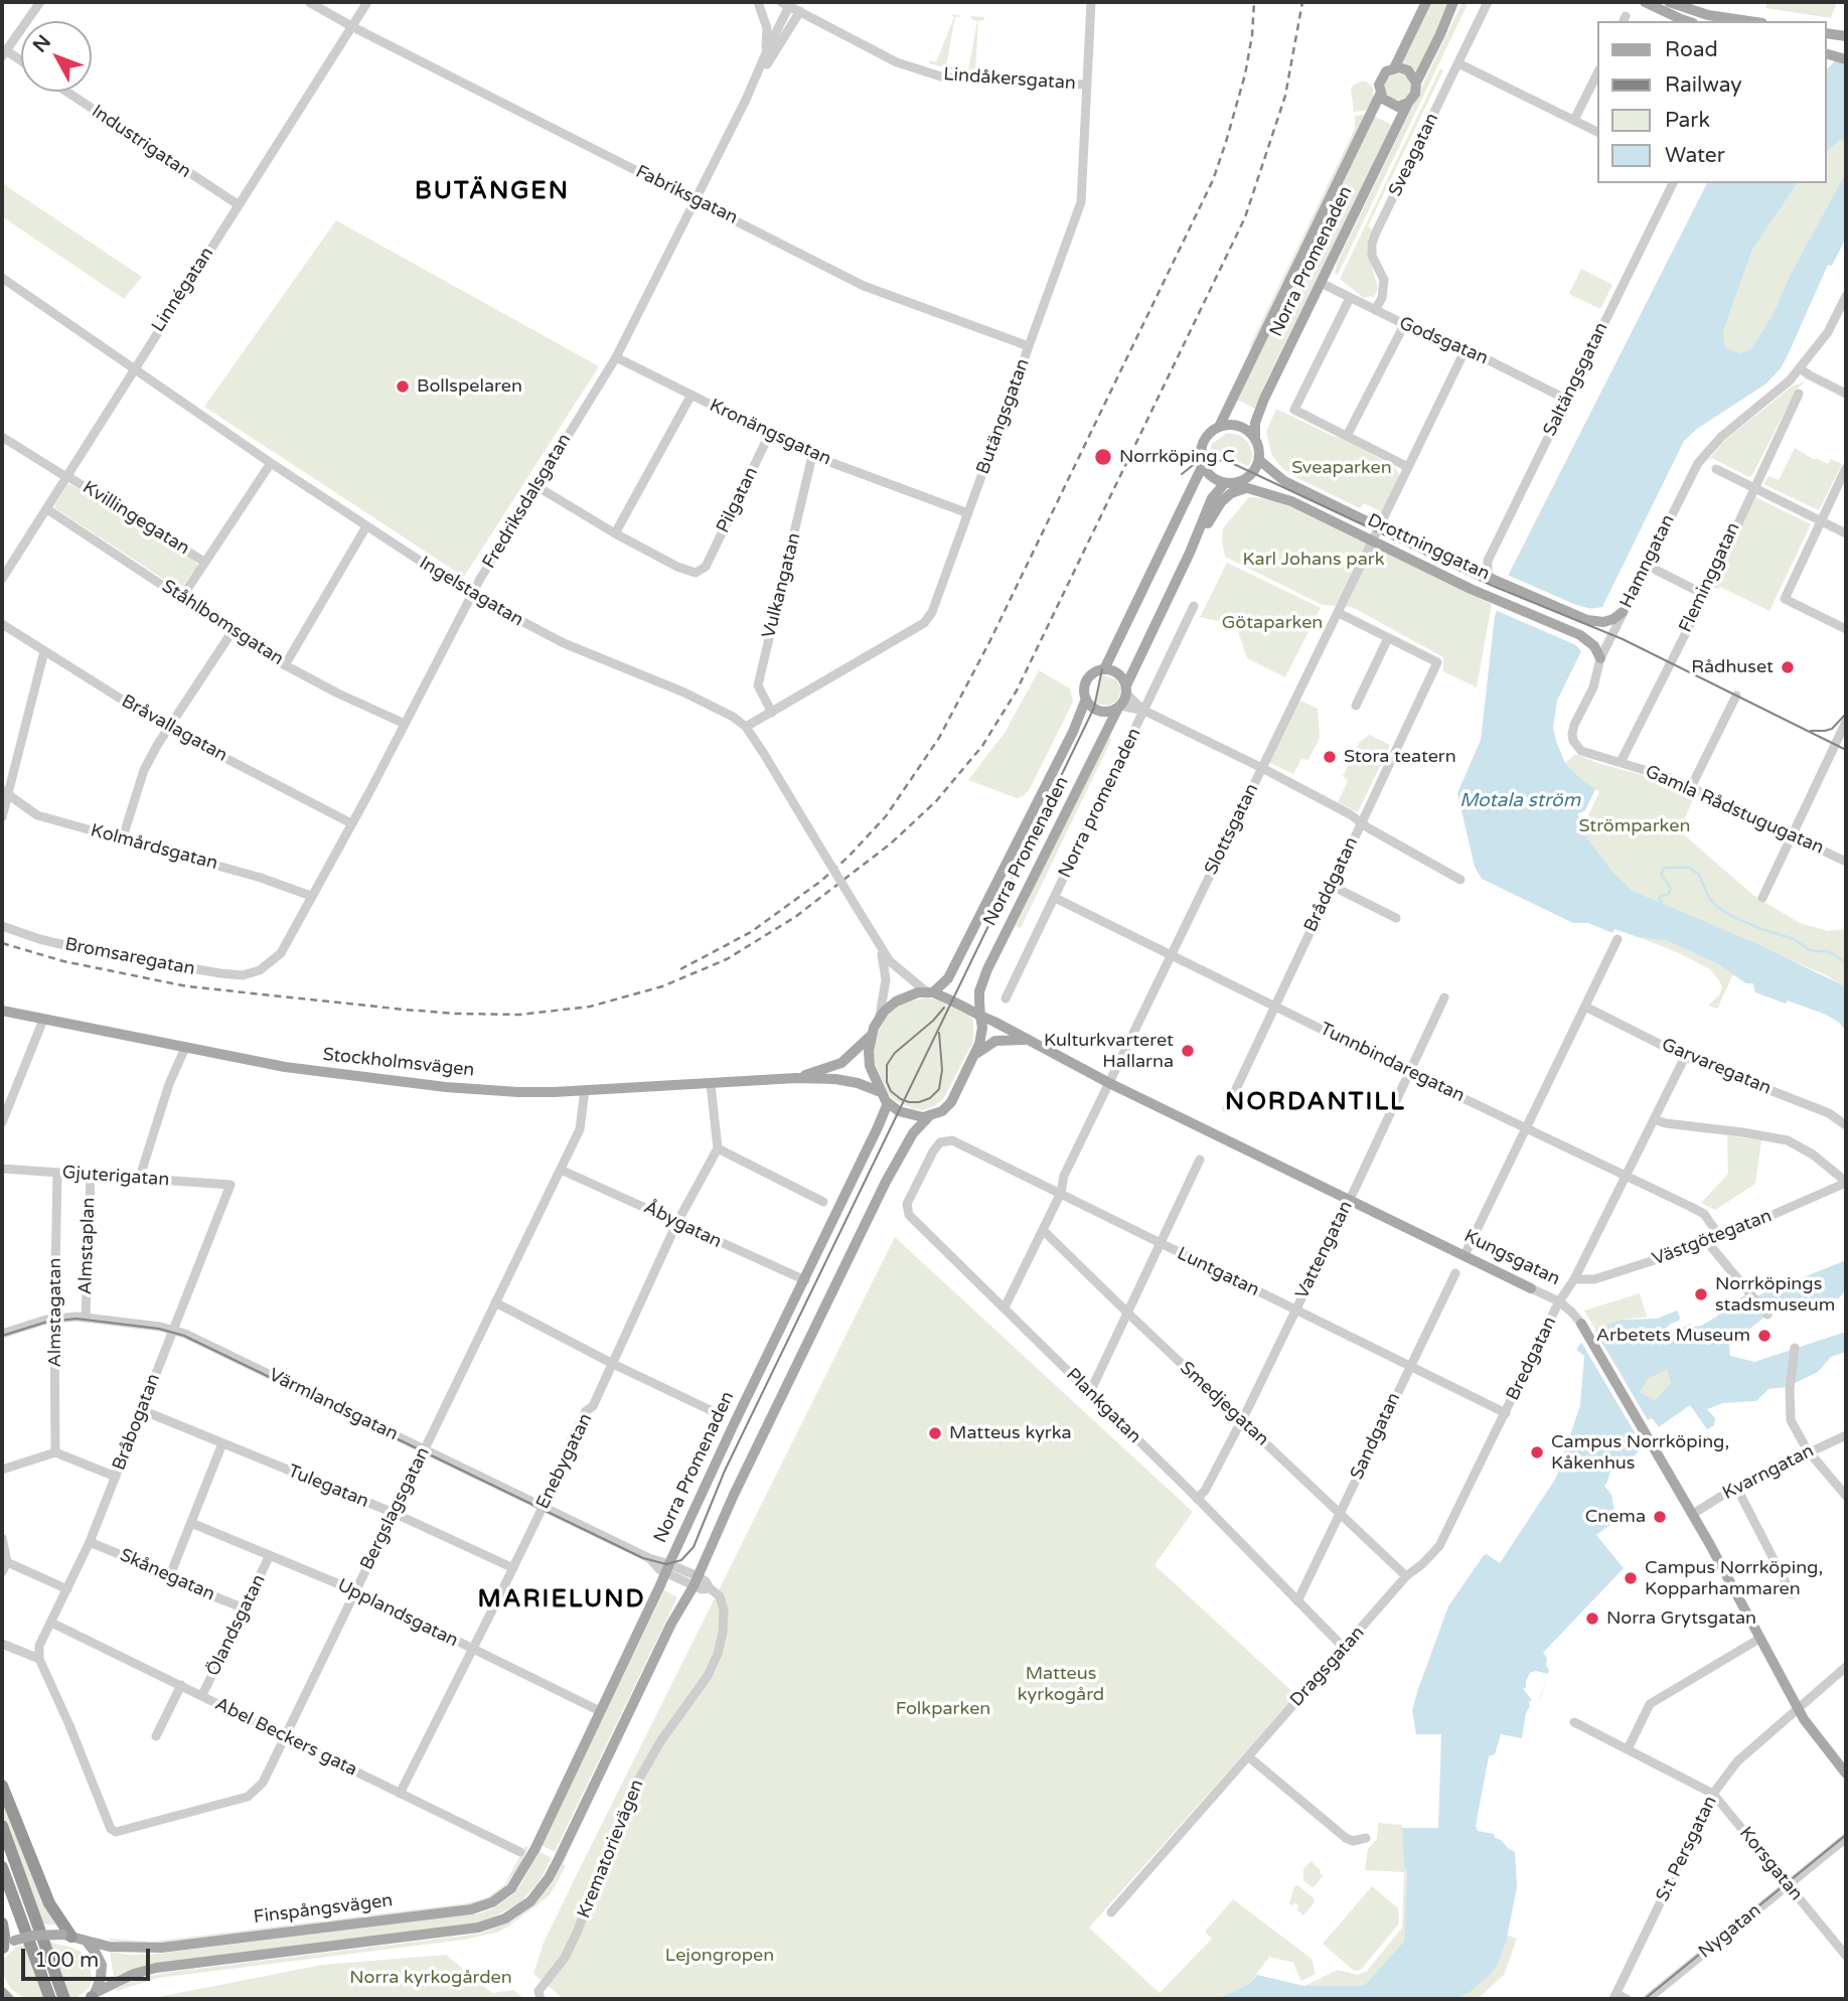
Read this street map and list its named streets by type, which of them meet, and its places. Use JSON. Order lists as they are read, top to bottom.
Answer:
{
  "streets": {
    "main road": [
      "Norra Promenaden",
      "Drottninggatan",
      "Stockholmsvägen",
      "Kungsgatan",
      "Finspångsvägen"
    ],
    "street": [
      "Lindåkersgatan",
      "Industrigatan",
      "Sveagatan",
      "Fabriksgatan",
      "Linnégatan",
      "Godsgatan",
      "Saltängsgatan",
      "Butängsgatan",
      "Kronängsgatan",
      "Pilgatan",
      "Fredriksdalsgatan",
      "Kvillingegatan",
      "Hamngatan",
      "Fleminggatan",
      "Vulkangatan",
      "Ingelstagatan",
      "Ståhlbomsgatan",
      "Bråvallagatan",
      "Norra promenaden",
      "Gamla Rådstugugatan",
      "Slottsgatan",
      "Kolmårdsgatan",
      "Bråddgatan",
      "Bromsaregatan",
      "Tunnbindaregatan",
      "Garvaregatan",
      "Gjuterigatan",
      "Åbygatan",
      "Västgötegatan",
      "Almstaplan",
      "Vattengatan",
      "Luntgatan",
      "Almstagatan",
      "Bredgatan",
      "Smedjegatan",
      "Värmlandsgatan",
      "Plankgatan",
      "Bråbogatan",
      "Sandgatan",
      "Enebygatan",
      "Kvarngatan",
      "Tulegatan",
      "Bergslagsgatan",
      "Skånegatan",
      "Upplandsgatan",
      "Ölandsgatan",
      "Dragsgatan",
      "Abel Beckers gata",
      "Krematorievägen",
      "S:t Persgatan",
      "Korsgatan",
      "Nygatan"
    ]
  },
  "crossings": [
    ["Lindåkersgatan", "Butängsgatan"],
    ["Lindåkersgatan", "Fredriksdalsgatan"],
    ["Industrigatan", "Linnégatan"],
    ["Sveagatan", "Godsgatan"],
    ["Fabriksgatan", "Linnégatan"],
    ["Fabriksgatan", "Butängsgatan"],
    ["Fabriksgatan", "Fredriksdalsgatan"],
    ["Norra Promenaden", "Godsgatan"],
    ["Norra Promenaden", "Drottninggatan"],
    ["Norra Promenaden", "Ingelstagatan"],
    ["Norra Promenaden", "Stockholmsvägen"],
    ["Norra Promenaden", "Åbygatan"],
    ["Norra Promenaden", "Kungsgatan"],
    ["Norra Promenaden", "Värmlandsgatan"],
    ["Norra Promenaden", "Upplandsgatan"],
    ["Norra Promenaden", "Finspångsvägen"],
    ["Linnégatan", "Kvillingegatan"],
    ["Linnégatan", "Ingelstagatan"],
    ["Linnégatan", "Ståhlbomsgatan"],
    ["Godsgatan", "Saltängsgatan"],
    ["Godsgatan", "Slottsgatan"],
    ["Saltängsgatan", "Drottninggatan"],
    ["Butängsgatan", "Kronängsgatan"],
    ["Butängsgatan", "Vulkangatan"],
    ["Butängsgatan", "Ingelstagatan"],
    ["Kronängsgatan", "Pilgatan"],
    ["Kronängsgatan", "Fredriksdalsgatan"],
    ["Kronängsgatan", "Vulkangatan"],
    ["Fredriksdalsgatan", "Ingelstagatan"],
    ["Fredriksdalsgatan", "Ståhlbomsgatan"],
    ["Fredriksdalsgatan", "Bråvallagatan"],
    ["Fredriksdalsgatan", "Kolmårdsgatan"],
    ["Fredriksdalsgatan", "Bromsaregatan"],
    ["Drottninggatan", "Hamngatan"],
    ["Drottninggatan", "Slottsgatan"],
    ["Hamngatan", "Fleminggatan"],
    ["Hamngatan", "Gamla Rådstugugatan"],
    ["Fleminggatan", "Gamla Rådstugugatan"],
    ["Ingelstagatan", "Stockholmsvägen"],
    ["Ingelstagatan", "Kungsgatan"],
    ["Norra promenaden", "Tunnbindaregatan"],
    ["Slottsgatan", "Tunnbindaregatan"],
    ["Slottsgatan", "Kungsgatan"],
    ["Slottsgatan", "Luntgatan"],
    ["Slottsgatan", "Smedjegatan"],
    ["Slottsgatan", "Plankgatan"],
    ["Bråddgatan", "Tunnbindaregatan"],
    ["Stockholmsvägen", "Kungsgatan"],
    ["Stockholmsvägen", "Bergslagsgatan"],
    ["Tunnbindaregatan", "Västgötegatan"],
    ["Tunnbindaregatan", "Vattengatan"],
    ["Tunnbindaregatan", "Bredgatan"],
    ["Garvaregatan", "Bredgatan"],
    ["Gjuterigatan", "Almstaplan"],
    ["Gjuterigatan", "Almstagatan"],
    ["Gjuterigatan", "Bråbogatan"],
    ["Åbygatan", "Enebygatan"],
    ["Åbygatan", "Bergslagsgatan"],
    ["Västgötegatan", "Bredgatan"],
    ["Almstaplan", "Värmlandsgatan"],
    ["Vattengatan", "Kungsgatan"],
    ["Vattengatan", "Luntgatan"],
    ["Vattengatan", "Smedjegatan"],
    ["Vattengatan", "Plankgatan"],
    ["Kungsgatan", "Bredgatan"],
    ["Kungsgatan", "Kvarngatan"],
    ["Kungsgatan", "S:t Persgatan"],
    ["Luntgatan", "Bredgatan"],
    ["Luntgatan", "Plankgatan"],
    ["Luntgatan", "Sandgatan"],
    ["Almstagatan", "Värmlandsgatan"],
    ["Bredgatan", "Smedjegatan"],
    ["Bredgatan", "Dragsgatan"],
    ["Smedjegatan", "Sandgatan"],
    ["Smedjegatan", "Dragsgatan"],
    ["Värmlandsgatan", "Bråbogatan"],
    ["Värmlandsgatan", "Enebygatan"],
    ["Värmlandsgatan", "Bergslagsgatan"],
    ["Värmlandsgatan", "Krematorievägen"],
    ["Värmlandsgatan", "Finspångsvägen"],
    ["Plankgatan", "Sandgatan"],
    ["Plankgatan", "Dragsgatan"],
    ["Bråbogatan", "Tulegatan"],
    ["Bråbogatan", "Bergslagsgatan"],
    ["Bråbogatan", "Skånegatan"],
    ["Bråbogatan", "Abel Beckers gata"],
    ["Enebygatan", "Tulegatan"],
    ["Enebygatan", "Upplandsgatan"],
    ["Enebygatan", "Abel Beckers gata"],
    ["Tulegatan", "Bergslagsgatan"],
    ["Bergslagsgatan", "Upplandsgatan"],
    ["Bergslagsgatan", "Abel Beckers gata"],
    ["Skånegatan", "Ölandsgatan"],
    ["Upplandsgatan", "Ölandsgatan"],
    ["Ölandsgatan", "Abel Beckers gata"],
    ["Krematorievägen", "Finspångsvägen"],
    ["S:t Persgatan", "Korsgatan"],
    ["Korsgatan", "Nygatan"]
  ],
  "districts": ["BUTÄNGEN", "NORDANTILL", "MARIELUND"],
  "water": ["Motala ström"],
  "parks": [
    "Sveaparken",
    "Karl Johans park",
    "Götaparken",
    "Strömparken",
    "Matteus kyrkogård",
    "Folkparken",
    "Lejongropen",
    "Norra kyrkogården"
  ],
  "places": [
    "Bollspelaren",
    "Norrköping C",
    "Rådhuset",
    "Stora teatern",
    "Kulturkvarteret Hallarna",
    "Norrköpings stadsmuseum",
    "Arbetets Museum",
    "Matteus kyrka",
    "Campus Norrköping, Kåkenhus",
    "Cnema",
    "Campus Norrköping, Kopparhammaren",
    "Norra Grytsgatan"
  ],
  "legend": [
    "Road",
    "Railway",
    "Park",
    "Water"
  ],
  "scale_bar": "100 m",
  "north": "top left"
}
